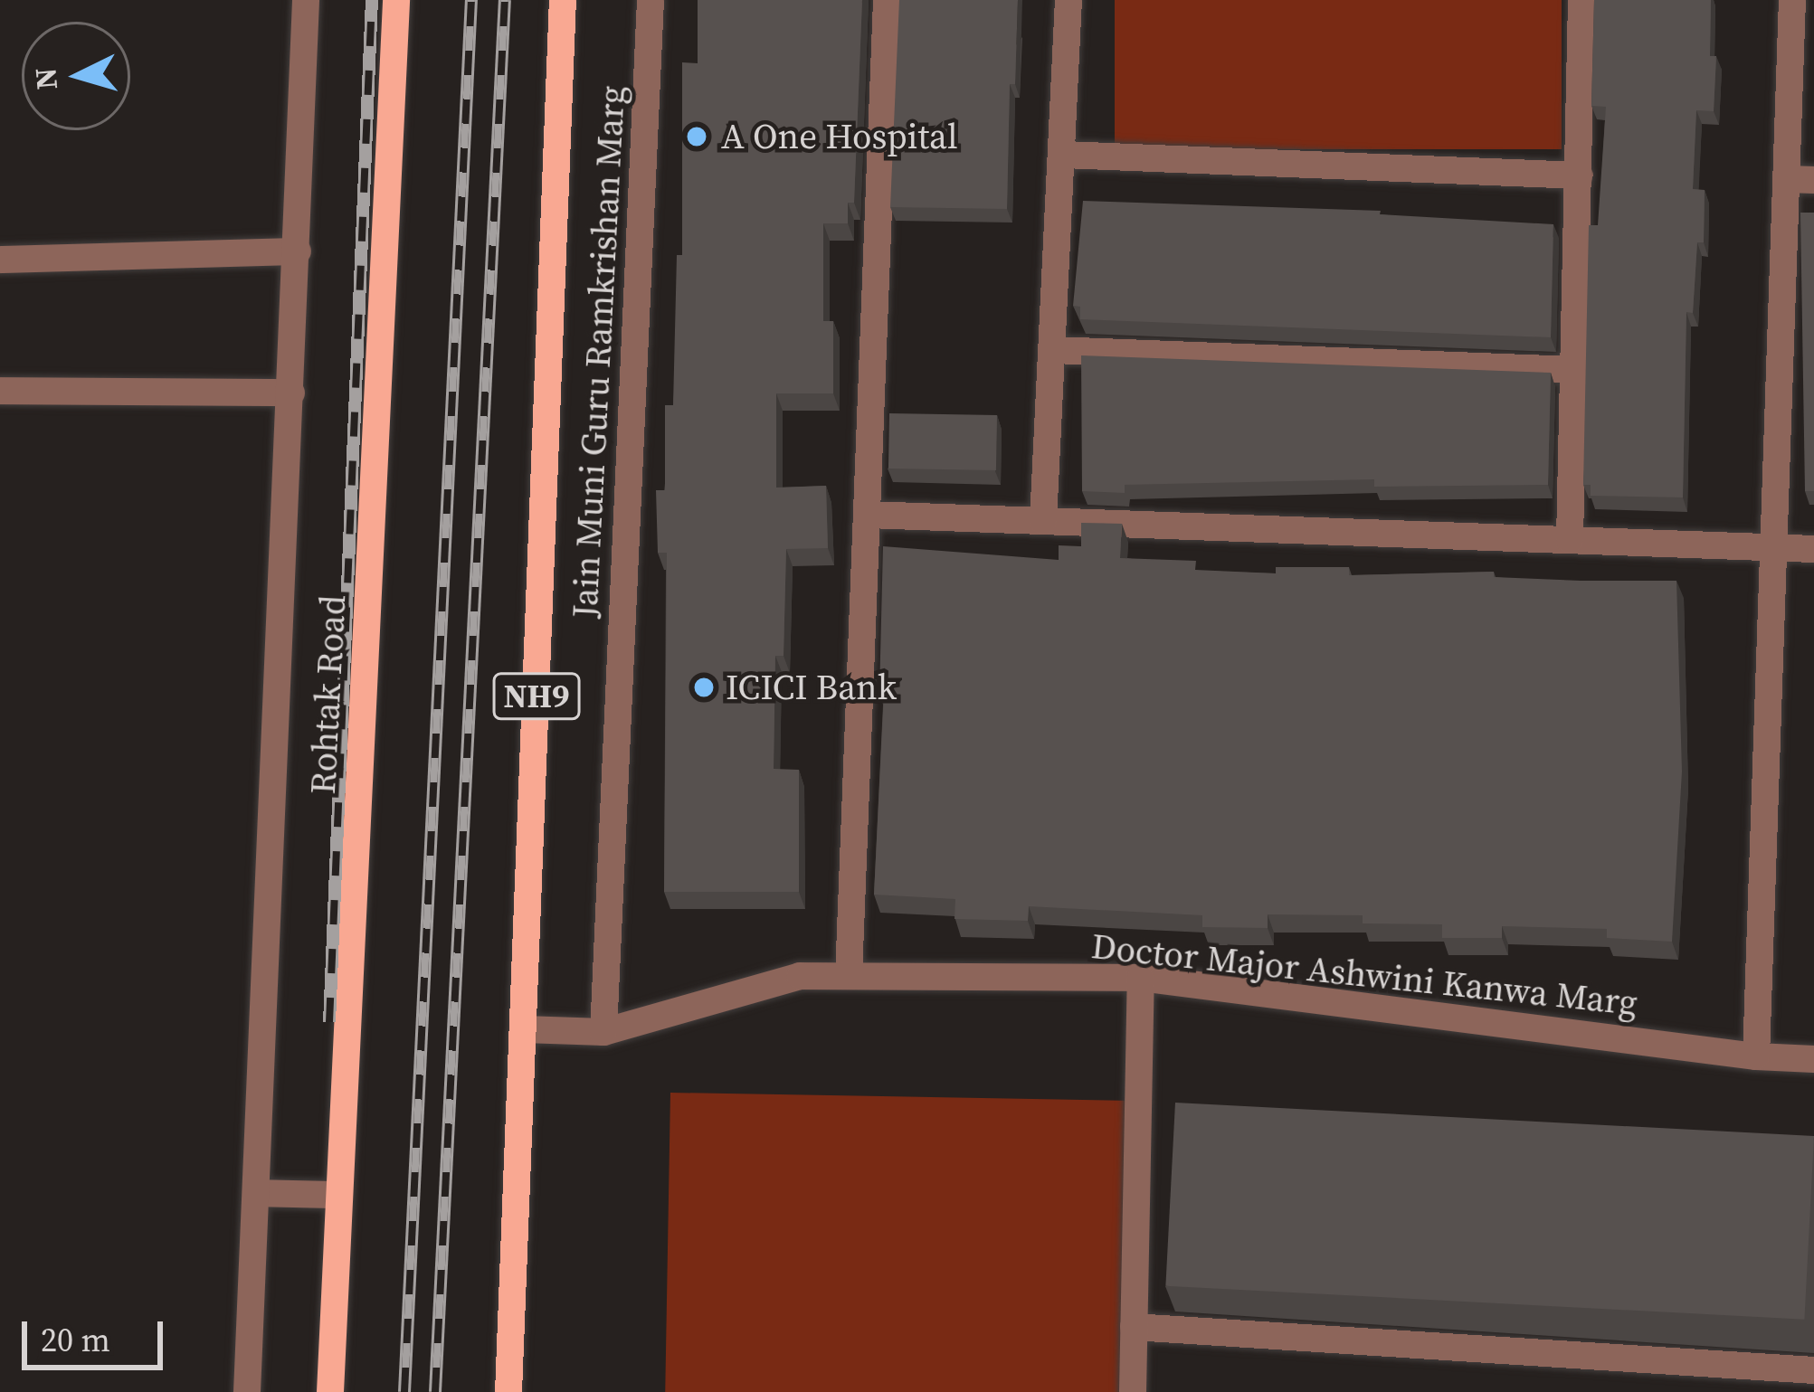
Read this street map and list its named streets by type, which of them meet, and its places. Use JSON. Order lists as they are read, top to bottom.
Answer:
{
  "streets": {
    "main road": ["Rohtak Road", "NH9"],
    "street": ["Jain Muni Guru Ramkrishan Marg", "Doctor Major Ashwini Kanwa Marg"]
  },
  "crossings": [
    ["Jain Muni Guru Ramkrishan Marg", "Doctor Major Ashwini Kanwa Marg"],
    ["NH9", "Doctor Major Ashwini Kanwa Marg"]
  ],
  "places": ["A One Hospital", "ICICI Bank"],
  "scale_bar": "20 m",
  "north": "left"
}
